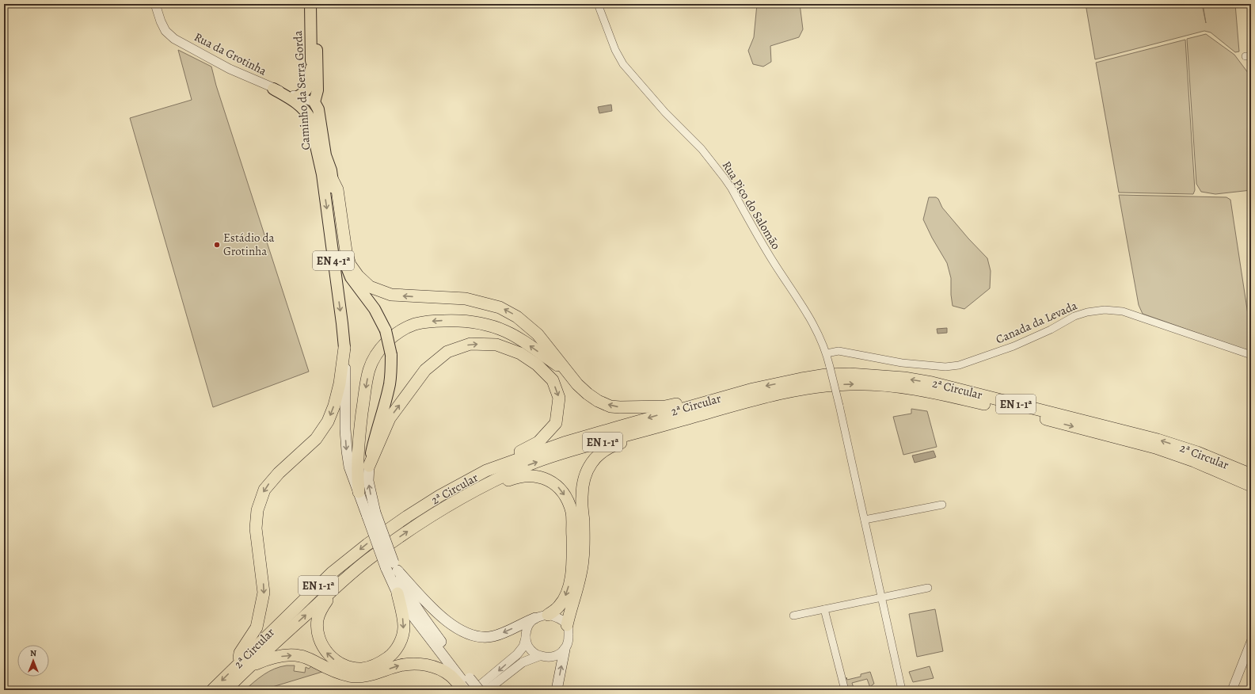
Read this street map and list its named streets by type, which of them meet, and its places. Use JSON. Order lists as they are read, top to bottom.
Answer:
{
  "streets": {
    "highway": ["2ª Circular", "EN 1-1ª"],
    "main road": ["Caminho da Serra Gorda", "EN 4-1ª"],
    "street": ["Rua da Grotinha", "Rua Pico do Salomão", "Canada da Levada"]
  },
  "crossings": [
    ["Rua da Grotinha", "Caminho da Serra Gorda"],
    ["Caminho da Serra Gorda", "EN 4-1ª"],
    ["Rua Pico do Salomão", "Canada da Levada"]
  ],
  "places": ["Estádio da Grotinha"],
  "north": "top"
}
